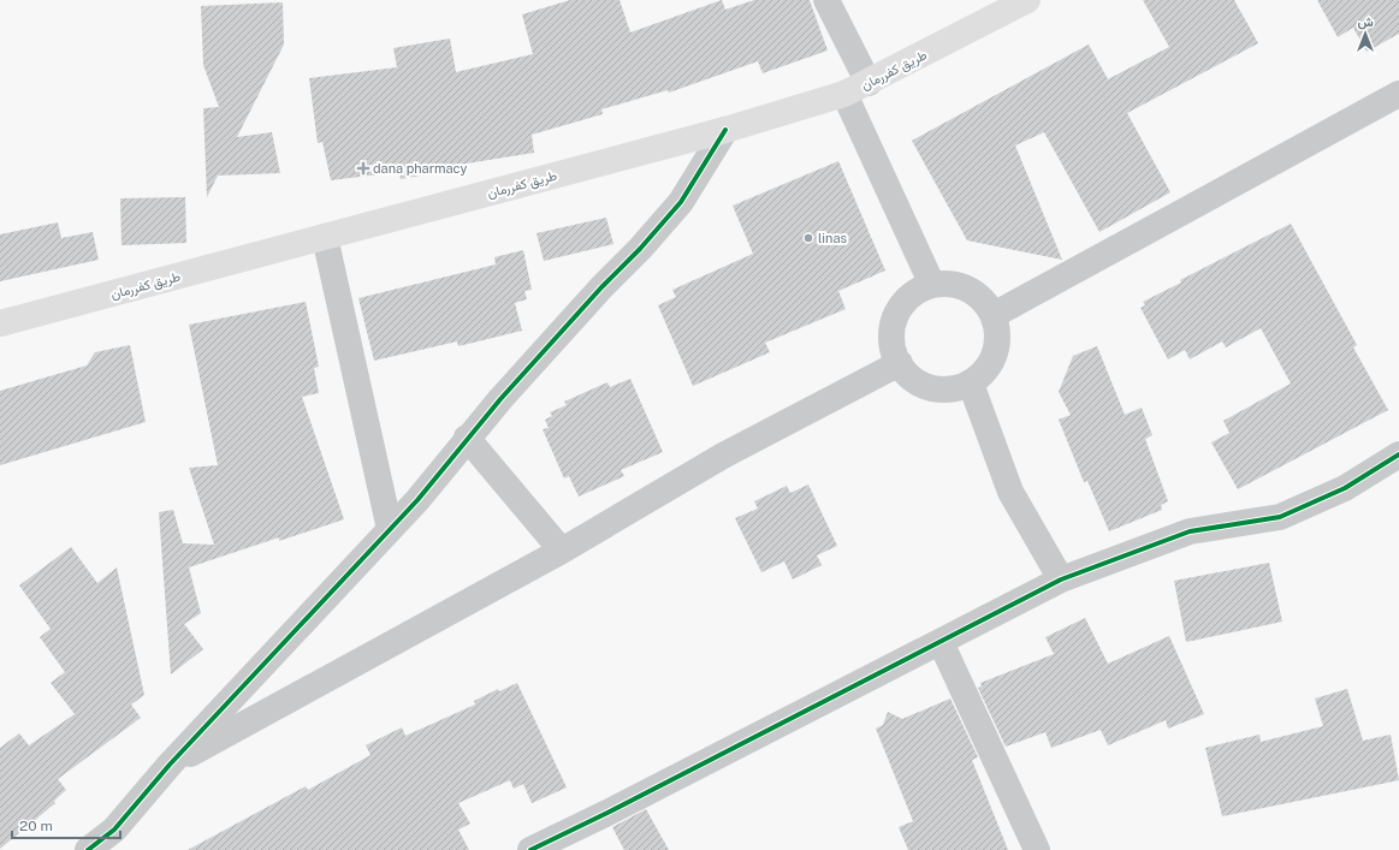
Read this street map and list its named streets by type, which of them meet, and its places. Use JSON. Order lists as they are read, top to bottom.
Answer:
{
  "streets": {
    "main road": ["طريق كفررمان"]
  },
  "places": {
    "health": ["dana pharmacy"],
    "other": ["linas"]
  },
  "scale_bar": "20 m",
  "north": "top"
}
